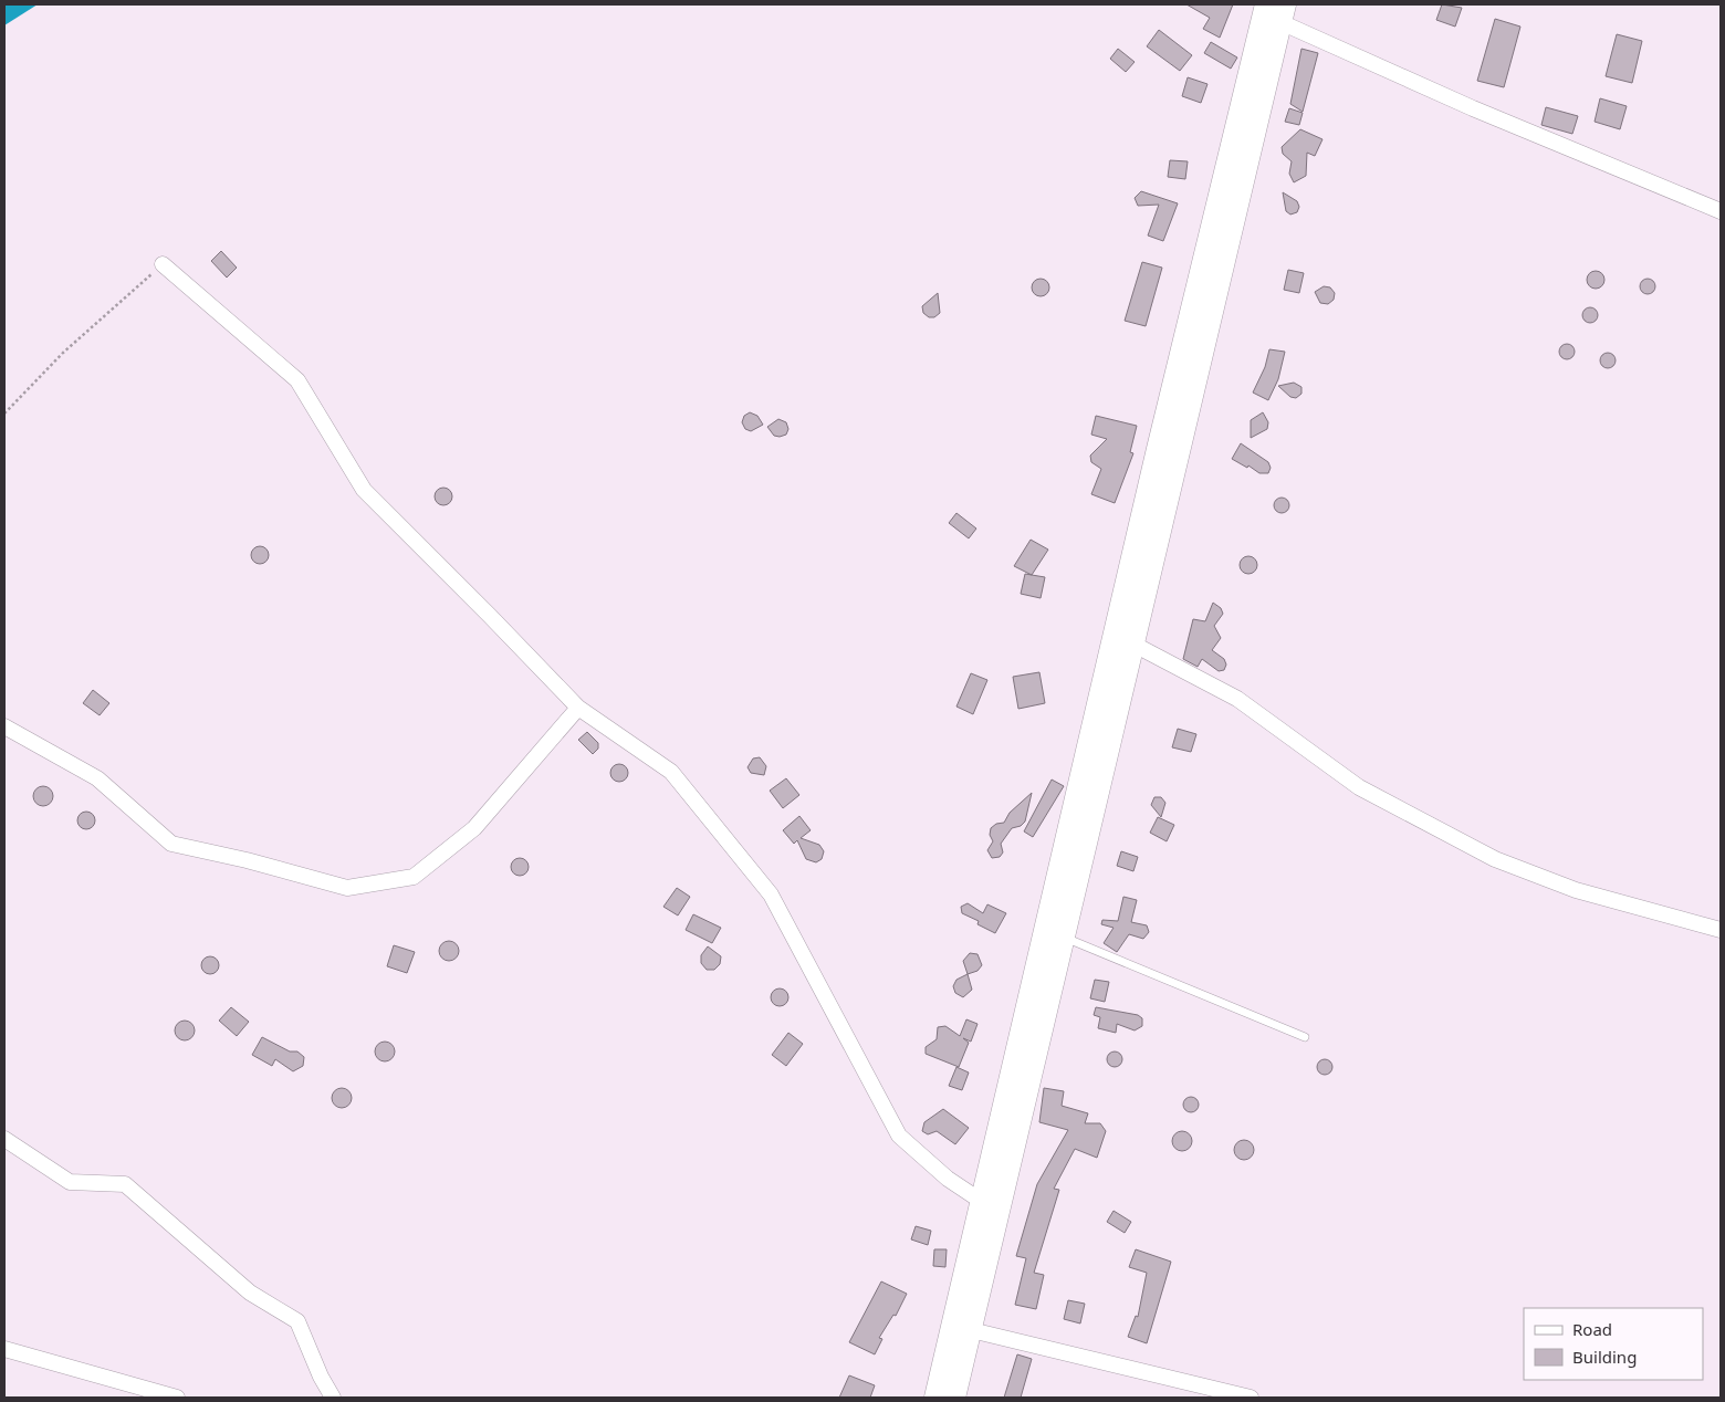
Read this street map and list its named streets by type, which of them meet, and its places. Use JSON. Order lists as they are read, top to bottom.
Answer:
{
  "legend": ["Road", "Building"]
}
